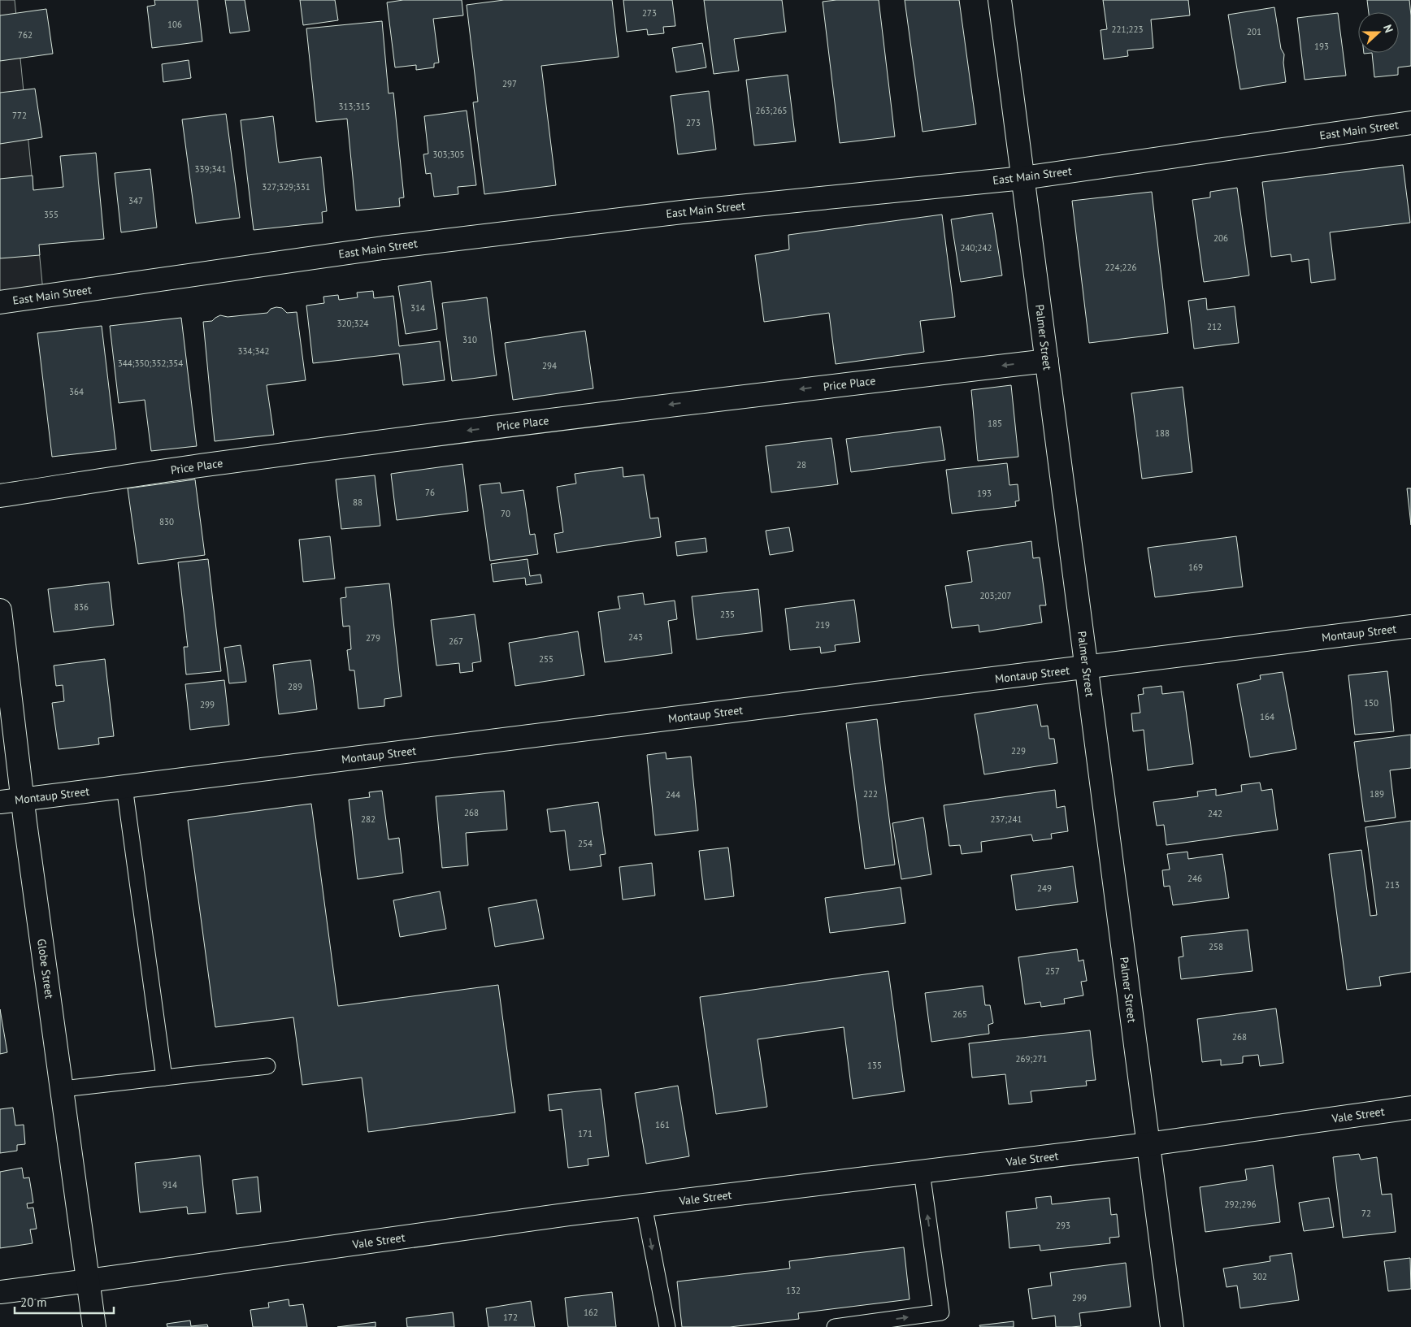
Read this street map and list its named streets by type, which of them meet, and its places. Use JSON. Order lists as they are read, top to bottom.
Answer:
{
  "streets": {
    "street": [
      "East Main Street",
      "Palmer Street",
      "Price Place",
      "Montaup Street",
      "Globe Street",
      "Vale Street"
    ]
  },
  "crossings": [
    ["East Main Street", "Palmer Street"],
    ["Palmer Street", "Price Place"],
    ["Palmer Street", "Montaup Street"],
    ["Palmer Street", "Vale Street"],
    ["Montaup Street", "Globe Street"],
    ["Globe Street", "Vale Street"]
  ],
  "one_way": ["Price Place"],
  "house_numbers": [
    "273",
    "106",
    "221;223",
    "201",
    "762",
    "193",
    "297",
    "313;315",
    "263;265",
    "772",
    "273",
    "303;305",
    "339;341",
    "327;329;331",
    "347",
    "355",
    "206",
    "240;242",
    "224;226",
    "314",
    "320;324",
    "212",
    "310",
    "334;342",
    "344;350;352;354",
    "294",
    "364",
    "185",
    "188",
    "28",
    "76",
    "193",
    "88",
    "70",
    "830",
    "169",
    "203;207",
    "836",
    "235",
    "219",
    "243",
    "279",
    "267",
    "255",
    "289",
    "150",
    "299",
    "164",
    "229",
    "222",
    "189",
    "244",
    "268",
    "242",
    "282",
    "237;241",
    "254",
    "246",
    "213",
    "249",
    "258",
    "257",
    "265",
    "268",
    "269;271",
    "135",
    "161",
    "171",
    "914",
    "292;296",
    "72",
    "293",
    "302",
    "132",
    "299",
    "162",
    "172"
  ],
  "scale_bar": "20 m",
  "north": "right"
}
